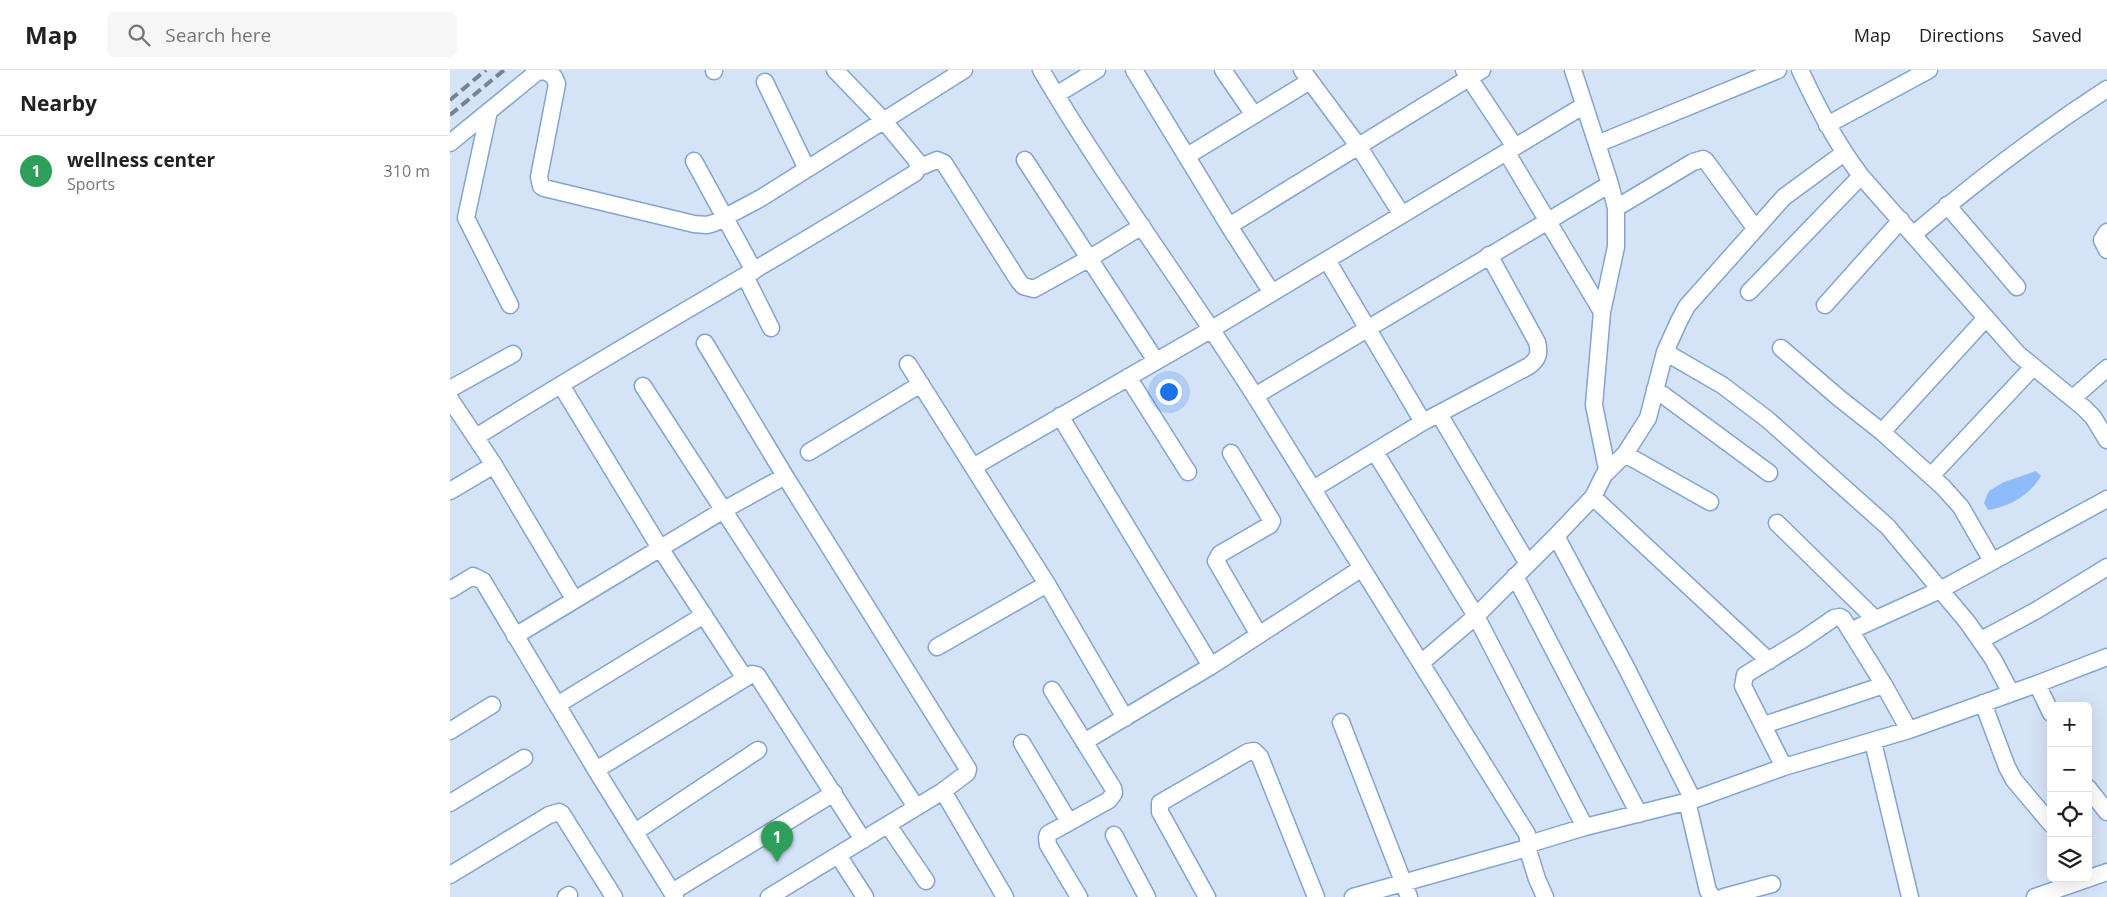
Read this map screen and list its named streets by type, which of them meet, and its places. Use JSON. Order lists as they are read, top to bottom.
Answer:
{
  "page": {
    "header": "Map",
    "search": "Search here",
    "nav": ["Map", "Directions", "Saved"],
    "heading": "Nearby",
    "list": [
      {
        "mark": "1",
        "name": "wellness center",
        "note": "Sports",
        "value": "310 m"
      }
    ],
    "map_buttons": ["+", "−"],
    "pins": "1"
  }
}
